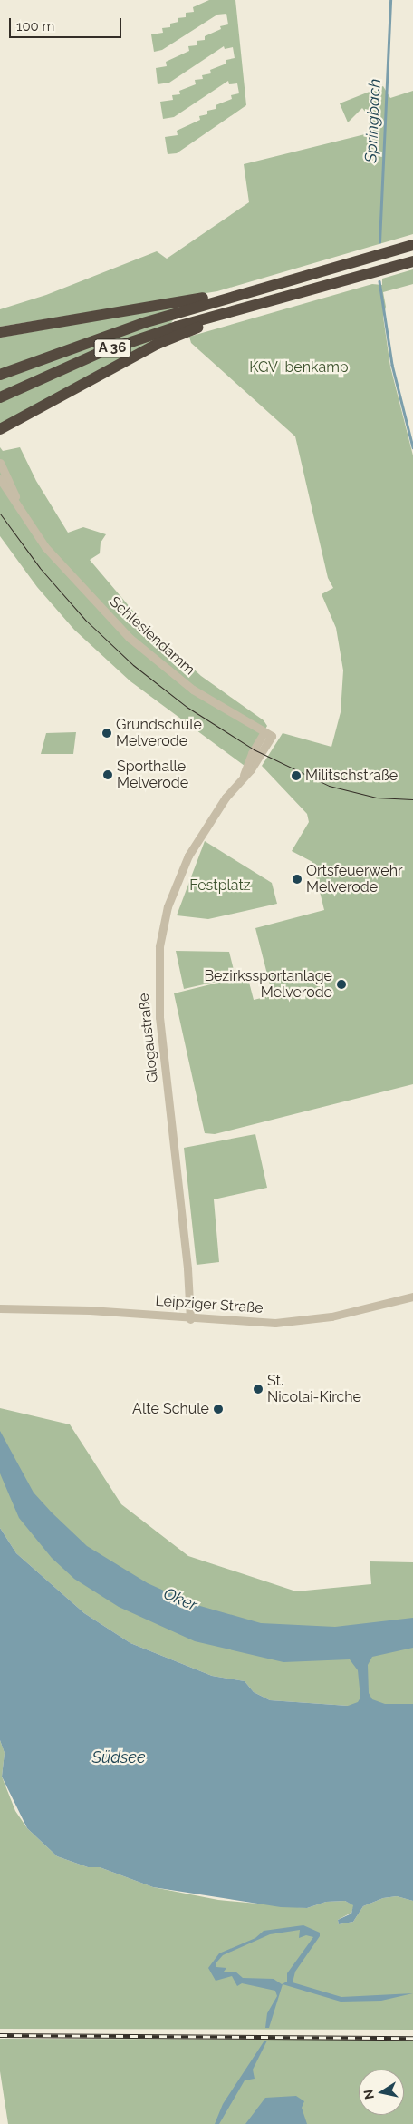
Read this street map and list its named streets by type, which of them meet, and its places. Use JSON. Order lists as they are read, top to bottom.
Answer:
{
  "streets": {
    "highway": ["A 36"],
    "street": ["Schlesiendamm", "Glogaustraße", "Leipziger Straße"]
  },
  "crossings": [
    ["Schlesiendamm", "Glogaustraße"],
    ["Glogaustraße", "Leipziger Straße"]
  ],
  "water": ["Springbach", "Oker", "Südsee"],
  "parks": ["KGV Ibenkamp", "Festplatz"],
  "places": [
    "Grundschule Melverode",
    "Sporthalle Melverode",
    "Militschstraße",
    "Ortsfeuerwehr Melverode",
    "Bezirkssportanlage Melverode",
    "St. Nicolai-Kirche",
    "Alte Schule"
  ],
  "scale_bar": "100 m",
  "north": "left"
}
